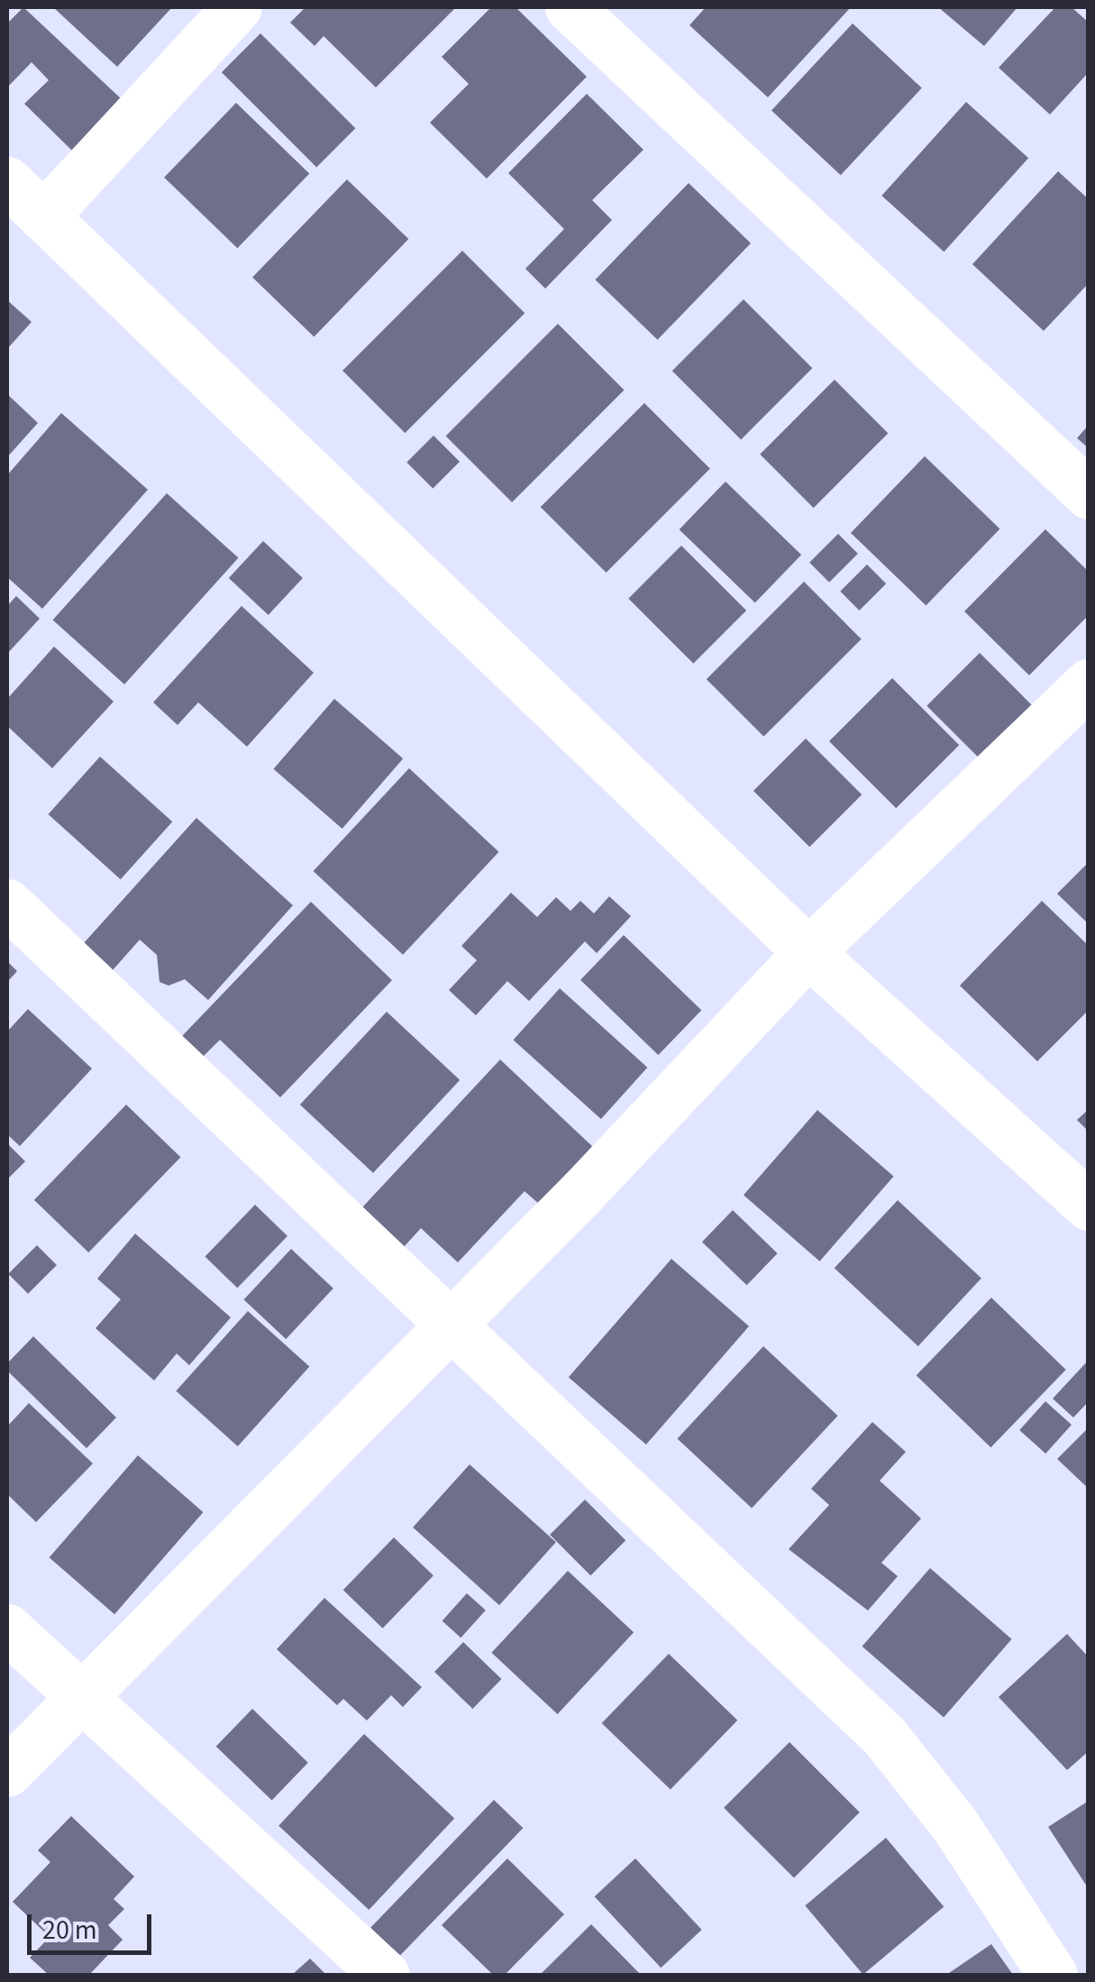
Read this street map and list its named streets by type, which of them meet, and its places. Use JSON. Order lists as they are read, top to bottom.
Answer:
{
  "scale_bar": "20 m"
}
